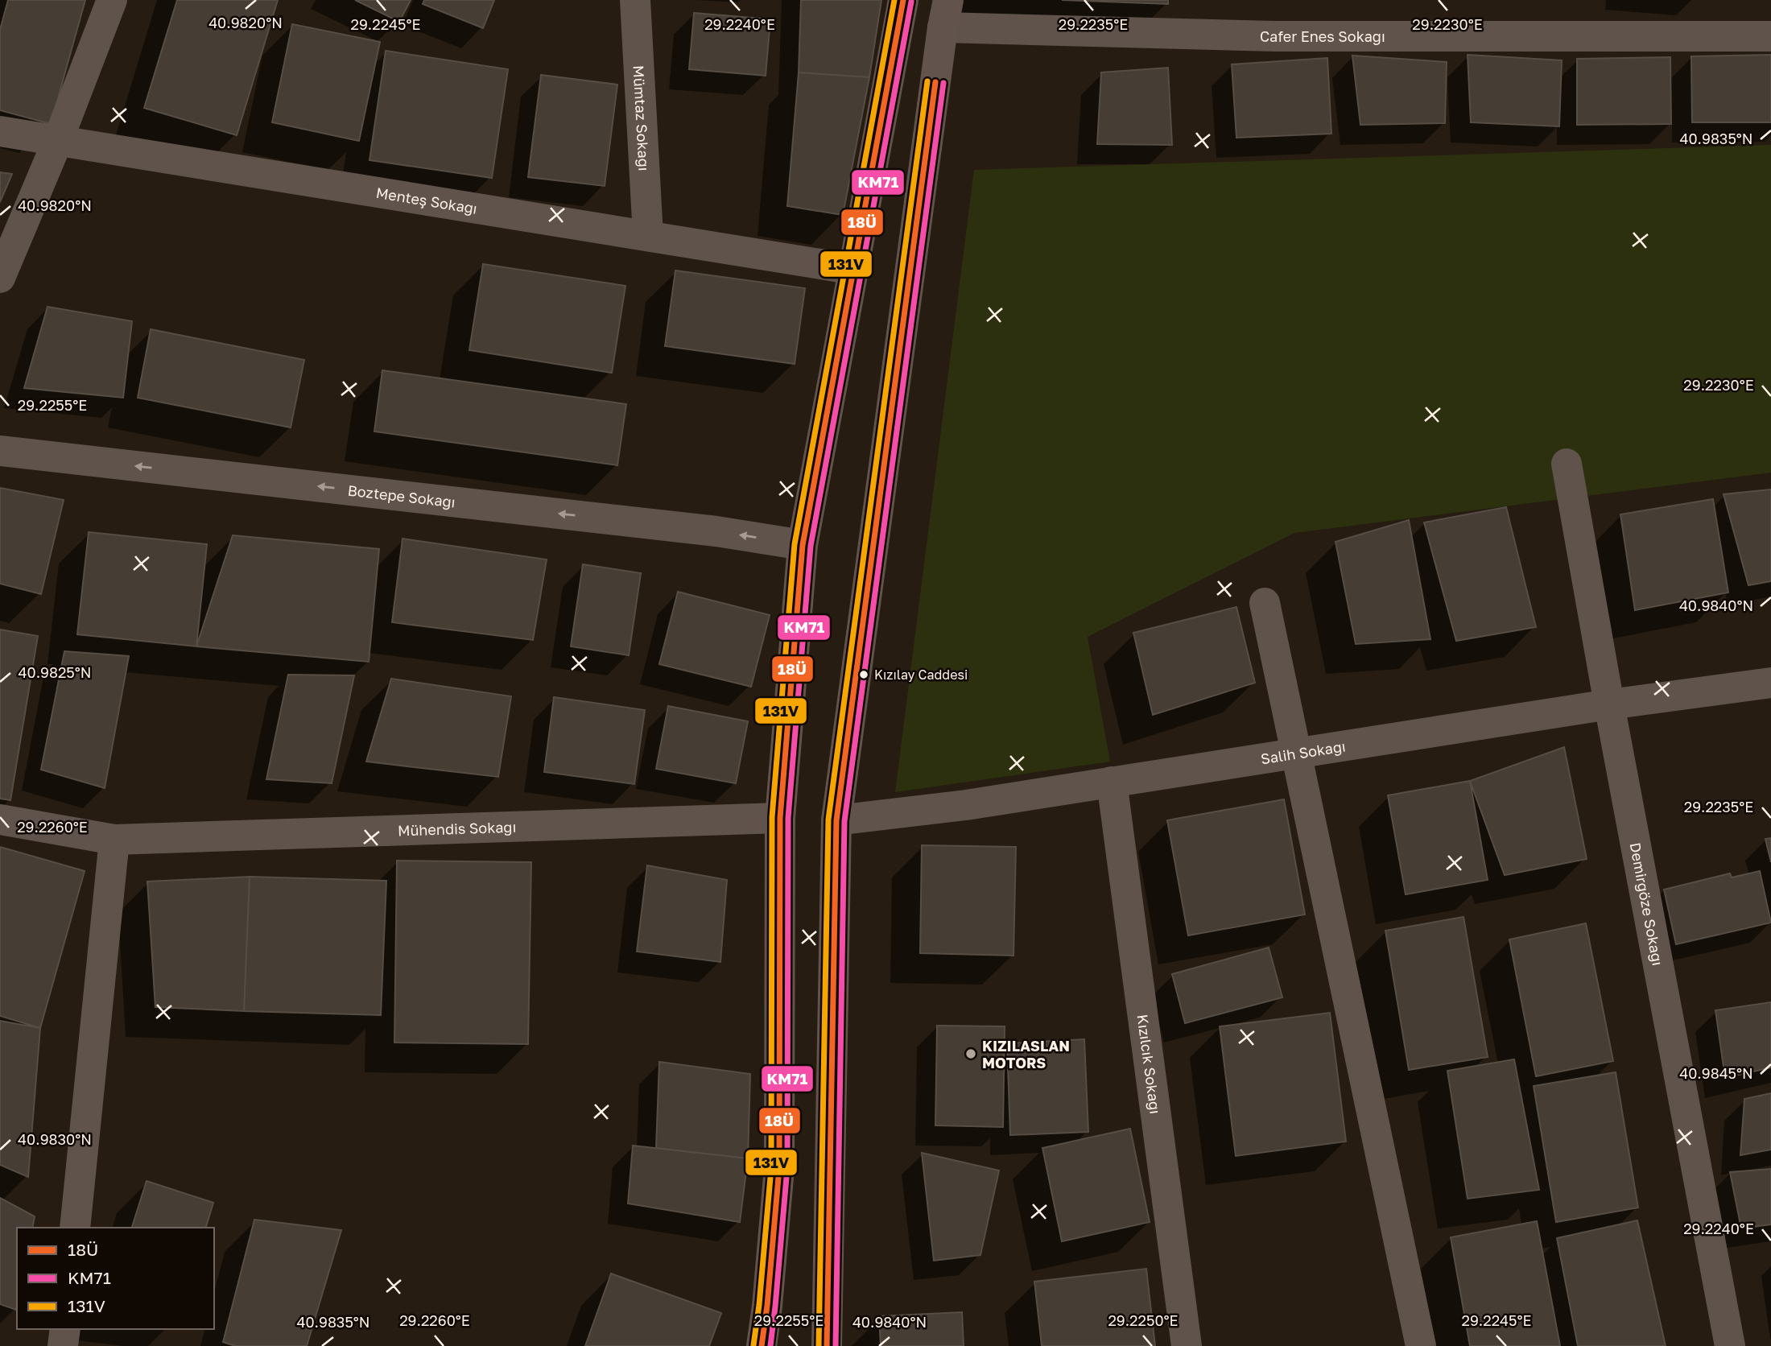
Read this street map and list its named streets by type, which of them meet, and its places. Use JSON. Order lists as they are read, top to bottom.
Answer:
{
  "streets": {
    "street": [
      "Cafer Enes Sokağı",
      "Mümtaz Sokağı",
      "Menteş Sokağı",
      "Boztepe Sokağı",
      "Salih Sokağı",
      "Mühendis Sokağı",
      "Demirgöze Sokağı",
      "Kızılcık Sokağı"
    ]
  },
  "crossings": [
    ["Mümtaz Sokağı", "Menteş Sokağı"],
    ["Salih Sokağı", "Demirgöze Sokağı"],
    ["Salih Sokağı", "Kızılcık Sokağı"]
  ],
  "one_way": ["Boztepe Sokağı"],
  "places": ["Kızılay Caddesi", "KIZILASLAN MOTORS"],
  "lines": ["transit line 18Ü", "transit line 131V", "transit line KM71"],
  "legend": ["18Ü", "KM71", "131V"],
  "coordinates": [
    "40.9820°N",
    "29.2240°E",
    "29.2245°E",
    "29.2235°E",
    "29.2230°E",
    "40.9835°N",
    "29.2255°E",
    "40.9840°N",
    "40.9825°N",
    "29.2260°E",
    "40.9845°N",
    "40.9830°N",
    "29.2250°E"
  ]
}
